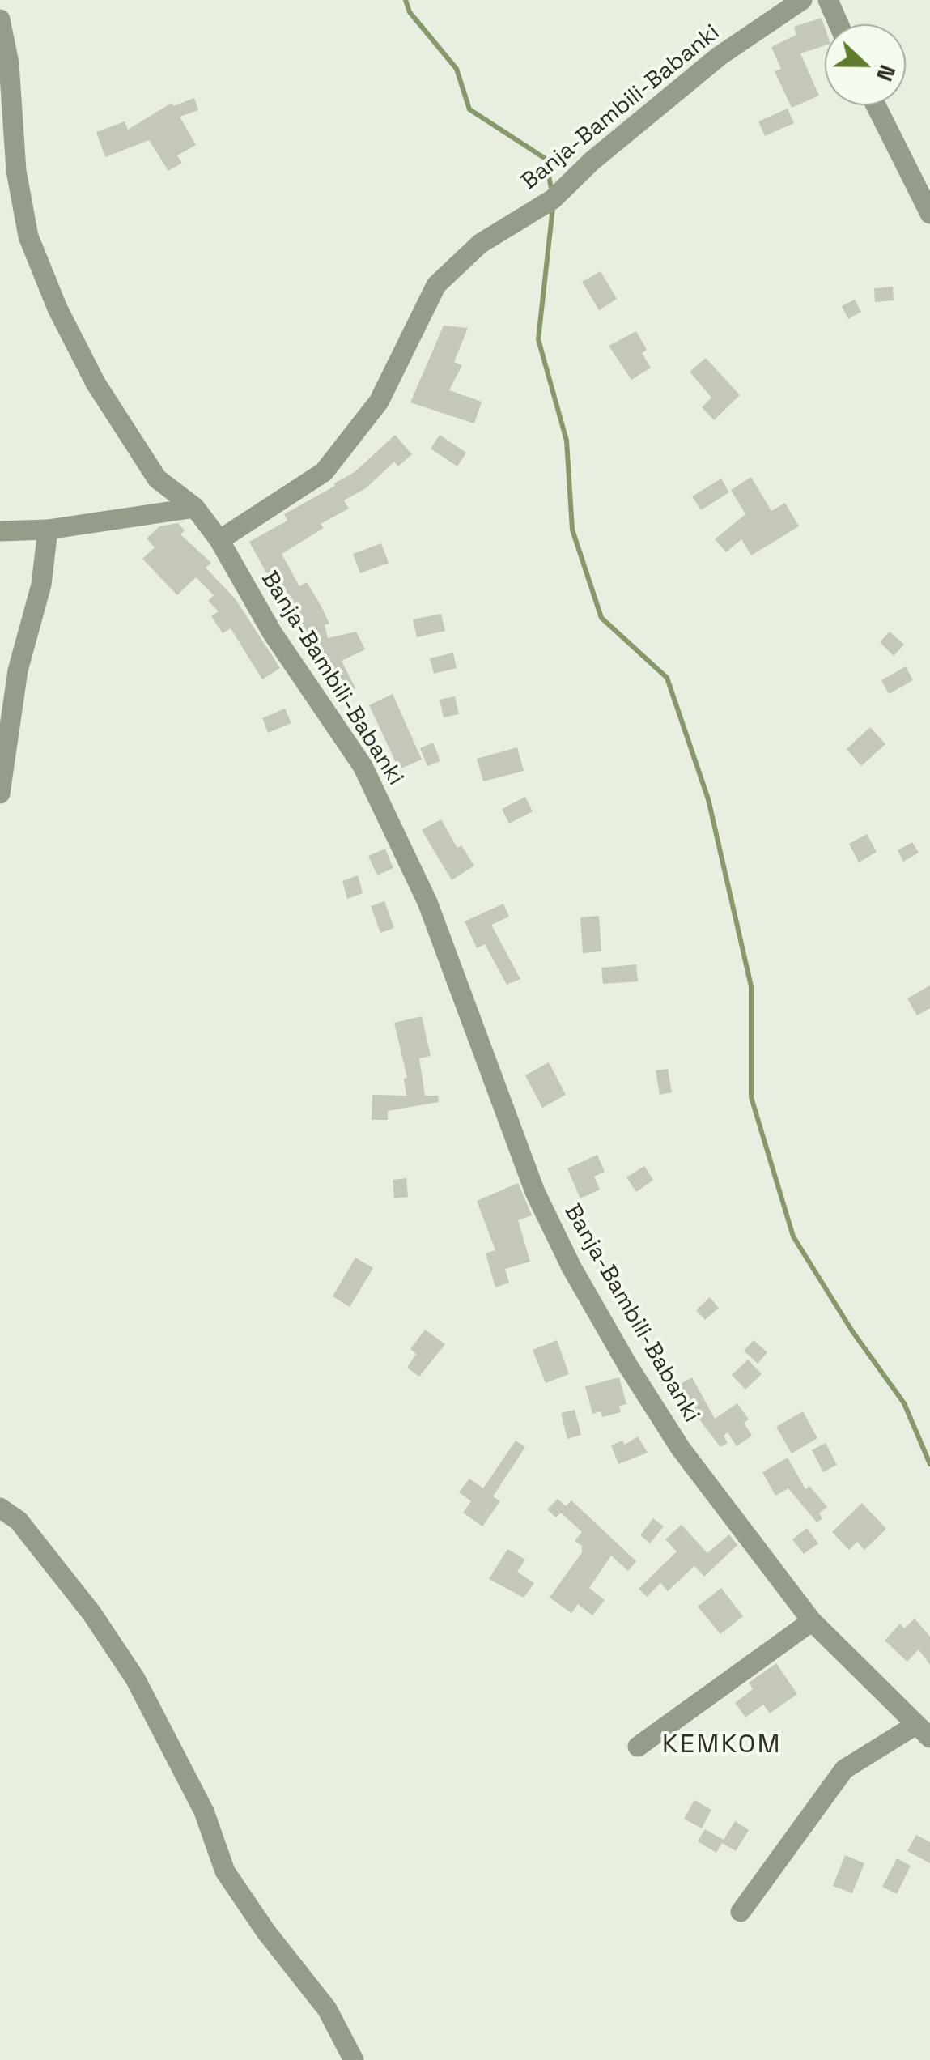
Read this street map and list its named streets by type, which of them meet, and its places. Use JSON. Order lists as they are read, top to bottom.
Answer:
{
  "streets": {
    "street": ["Banja-Bambili-Babanki"]
  },
  "districts": ["KEMKOM"],
  "north": "right"
}
